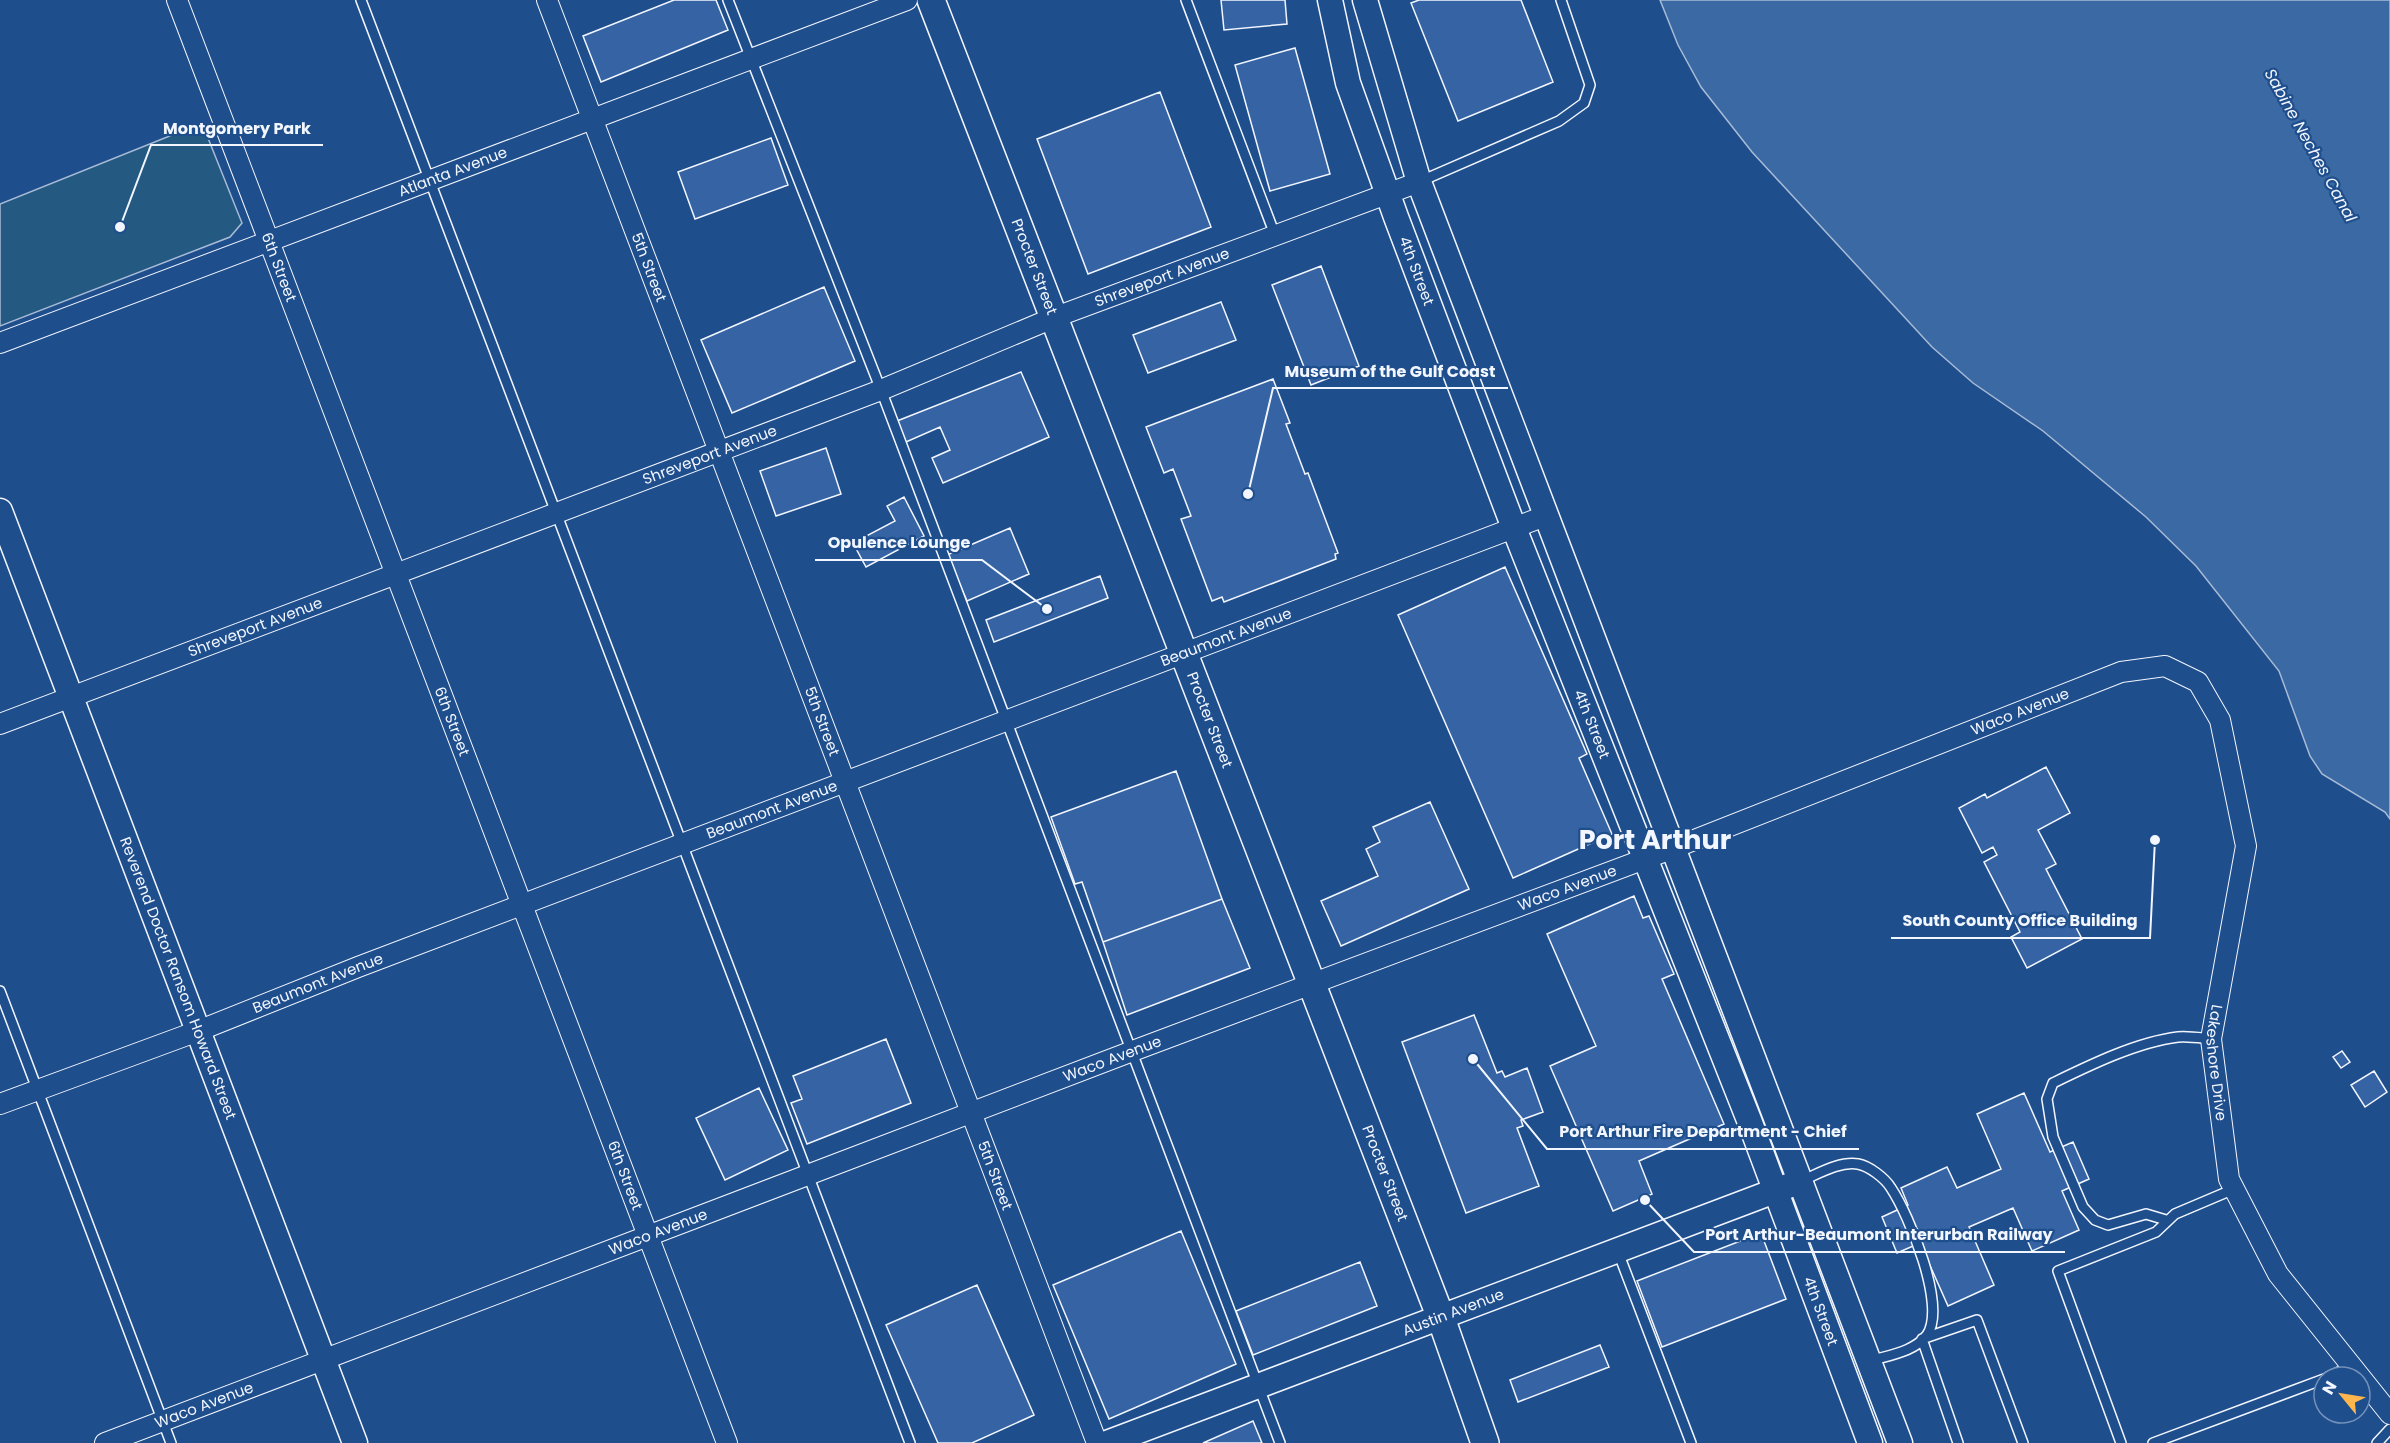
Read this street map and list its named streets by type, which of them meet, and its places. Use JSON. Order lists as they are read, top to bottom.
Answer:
{
  "streets": {
    "main road": ["Procter Street"],
    "street": [
      "Atlanta Avenue",
      "6th Street",
      "5th Street",
      "4th Street",
      "Shreveport Avenue",
      "Beaumont Avenue",
      "Waco Avenue",
      "Reverend Doctor Ransom Howard Street",
      "Lakeshore Drive",
      "Austin Avenue"
    ]
  },
  "crossings": [
    ["Atlanta Avenue", "6th Street"],
    ["Atlanta Avenue", "5th Street"],
    ["6th Street", "Shreveport Avenue"],
    ["6th Street", "Beaumont Avenue"],
    ["6th Street", "Waco Avenue"],
    ["5th Street", "Shreveport Avenue"],
    ["5th Street", "Beaumont Avenue"],
    ["5th Street", "Waco Avenue"],
    ["Procter Street", "Shreveport Avenue"],
    ["Procter Street", "Beaumont Avenue"],
    ["Procter Street", "Waco Avenue"],
    ["Procter Street", "Austin Avenue"],
    ["4th Street", "Shreveport Avenue"],
    ["4th Street", "Beaumont Avenue"],
    ["4th Street", "Waco Avenue"],
    ["4th Street", "Austin Avenue"],
    ["Shreveport Avenue", "Reverend Doctor Ransom Howard Street"],
    ["Beaumont Avenue", "Reverend Doctor Ransom Howard Street"],
    ["Waco Avenue", "Reverend Doctor Ransom Howard Street"],
    ["Waco Avenue", "Lakeshore Drive"]
  ],
  "districts": ["Port Arthur"],
  "water": ["Sabine Neches Canal"],
  "places": [
    "Montgomery Park",
    "Museum of the Gulf Coast",
    "Opulence Lounge",
    "South County Office Building",
    "Port Arthur Fire Department - Chief",
    "Port Arthur-Beaumont Interurban Railway"
  ],
  "north": "top left"
}
